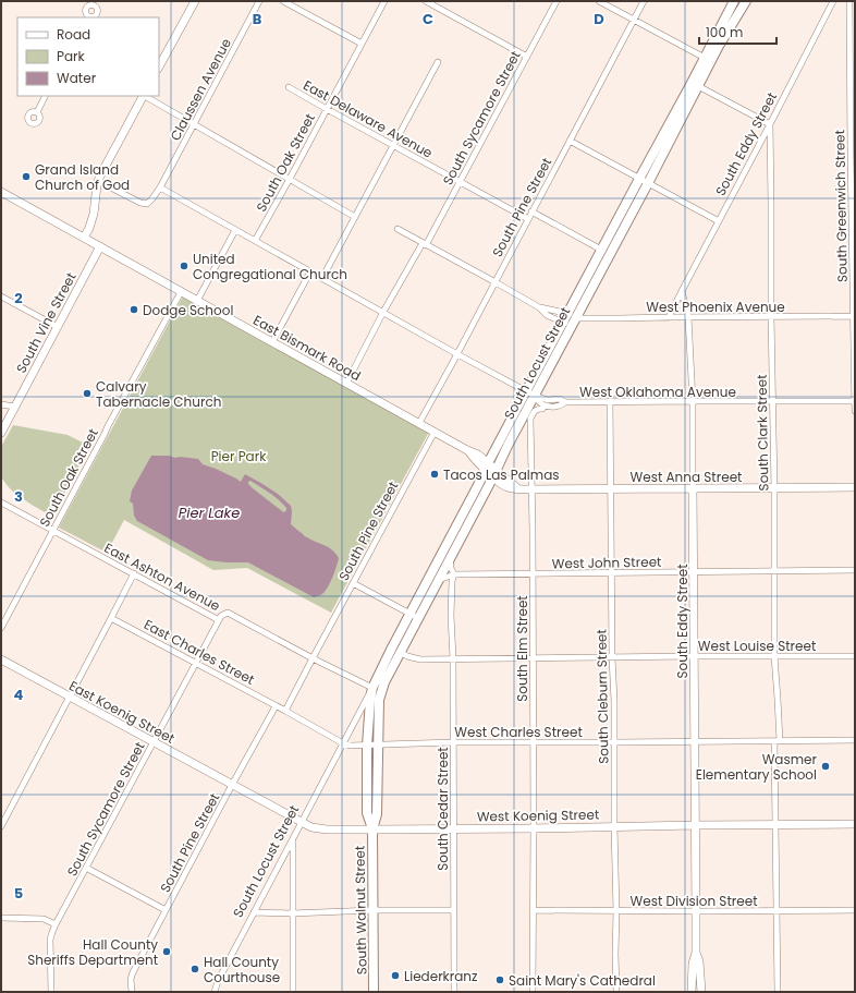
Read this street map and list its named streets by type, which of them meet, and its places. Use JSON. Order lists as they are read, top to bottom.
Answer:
{
  "streets": {
    "main road": ["South Locust Street", "South Walnut Street"],
    "street": [
      "Claussen Avenue",
      "South Sycamore Street",
      "East Delaware Avenue",
      "South Eddy Street",
      "South Oak Street",
      "South Greenwich Street",
      "South Pine Street",
      "West Phoenix Avenue",
      "South Vine Street",
      "East Bismark Road",
      "West Oklahoma Avenue",
      "South Clark Street",
      "West Anna Street",
      "West John Street",
      "East Ashton Avenue",
      "West Louise Street",
      "South Elm Street",
      "East Charles Street",
      "South Cleburn Street",
      "East Koenig Street",
      "West Charles Street",
      "South Cedar Street",
      "West Koenig Street",
      "West Division Street"
    ]
  },
  "crossings": [
    ["Claussen Avenue", "West Oklahoma Avenue"],
    ["South Sycamore Street", "East Delaware Avenue"],
    ["South Sycamore Street", "West Phoenix Avenue"],
    ["South Sycamore Street", "East Bismark Road"],
    ["South Sycamore Street", "West Oklahoma Avenue"],
    ["South Sycamore Street", "East Ashton Avenue"],
    ["South Sycamore Street", "East Charles Street"],
    ["South Sycamore Street", "East Koenig Street"],
    ["East Delaware Avenue", "South Oak Street"],
    ["East Delaware Avenue", "South Pine Street"],
    ["South Eddy Street", "West Phoenix Avenue"],
    ["South Eddy Street", "West Oklahoma Avenue"],
    ["South Eddy Street", "South Clark Street"],
    ["South Eddy Street", "West Anna Street"],
    ["South Eddy Street", "West John Street"],
    ["South Eddy Street", "West Louise Street"],
    ["South Eddy Street", "West Charles Street"],
    ["South Eddy Street", "West Koenig Street"],
    ["South Eddy Street", "West Division Street"],
    ["South Oak Street", "East Bismark Road"],
    ["South Oak Street", "West Oklahoma Avenue"],
    ["South Oak Street", "East Ashton Avenue"],
    ["South Greenwich Street", "West Phoenix Avenue"],
    ["South Greenwich Street", "West Oklahoma Avenue"],
    ["South Pine Street", "West Phoenix Avenue"],
    ["South Pine Street", "East Bismark Road"],
    ["South Pine Street", "West Oklahoma Avenue"],
    ["South Pine Street", "East Ashton Avenue"],
    ["South Pine Street", "East Charles Street"],
    ["South Pine Street", "East Koenig Street"],
    ["South Pine Street", "West Koenig Street"],
    ["West Phoenix Avenue", "South Locust Street"],
    ["West Phoenix Avenue", "South Clark Street"],
    ["South Vine Street", "East Bismark Road"],
    ["East Bismark Road", "West Anna Street"],
    ["South Locust Street", "West Oklahoma Avenue"],
    ["South Locust Street", "West Anna Street"],
    ["South Locust Street", "West John Street"],
    ["South Locust Street", "West Louise Street"],
    ["South Locust Street", "West Charles Street"],
    ["South Locust Street", "South Cedar Street"],
    ["South Locust Street", "West Koenig Street"],
    ["South Locust Street", "South Walnut Street"],
    ["West Oklahoma Avenue", "South Clark Street"],
    ["West Oklahoma Avenue", "South Elm Street"],
    ["West Oklahoma Avenue", "South Cleburn Street"],
    ["South Clark Street", "West Anna Street"],
    ["South Clark Street", "West John Street"],
    ["South Clark Street", "West Louise Street"],
    ["South Clark Street", "West Charles Street"],
    ["South Clark Street", "West Koenig Street"],
    ["South Clark Street", "West Division Street"],
    ["West Anna Street", "South Elm Street"],
    ["West Anna Street", "South Cleburn Street"],
    ["West John Street", "South Elm Street"],
    ["West John Street", "South Cleburn Street"],
    ["West John Street", "South Cedar Street"],
    ["West Louise Street", "South Elm Street"],
    ["West Louise Street", "South Cleburn Street"],
    ["West Louise Street", "South Cedar Street"],
    ["South Elm Street", "West Charles Street"],
    ["South Elm Street", "West Koenig Street"],
    ["South Elm Street", "West Division Street"],
    ["South Cleburn Street", "West Charles Street"],
    ["South Cleburn Street", "West Koenig Street"],
    ["South Cleburn Street", "West Division Street"],
    ["East Koenig Street", "West Koenig Street"],
    ["West Charles Street", "South Cedar Street"],
    ["West Charles Street", "South Walnut Street"],
    ["South Cedar Street", "West Koenig Street"],
    ["West Koenig Street", "South Walnut Street"]
  ],
  "water": ["Pier Lake"],
  "parks": ["Pier Park"],
  "places": [
    "Grand Island Church of God",
    "United Congregational Church",
    "Dodge School",
    "Calvary Tabernacle Church",
    "Tacos Las Palmas",
    "Wasmer Elementary School",
    "Hall County Sheriffs Department",
    "Hall County Courthouse",
    "Liederkranz",
    "Saint Mary's Cathedral"
  ],
  "legend": ["Road", "Park", "Water"],
  "scale_bar": "100 m",
  "grid": {
    "columns": ["B", "C", "D"],
    "rows": [
      "2",
      "3",
      "4",
      "5"
    ]
  }
}
